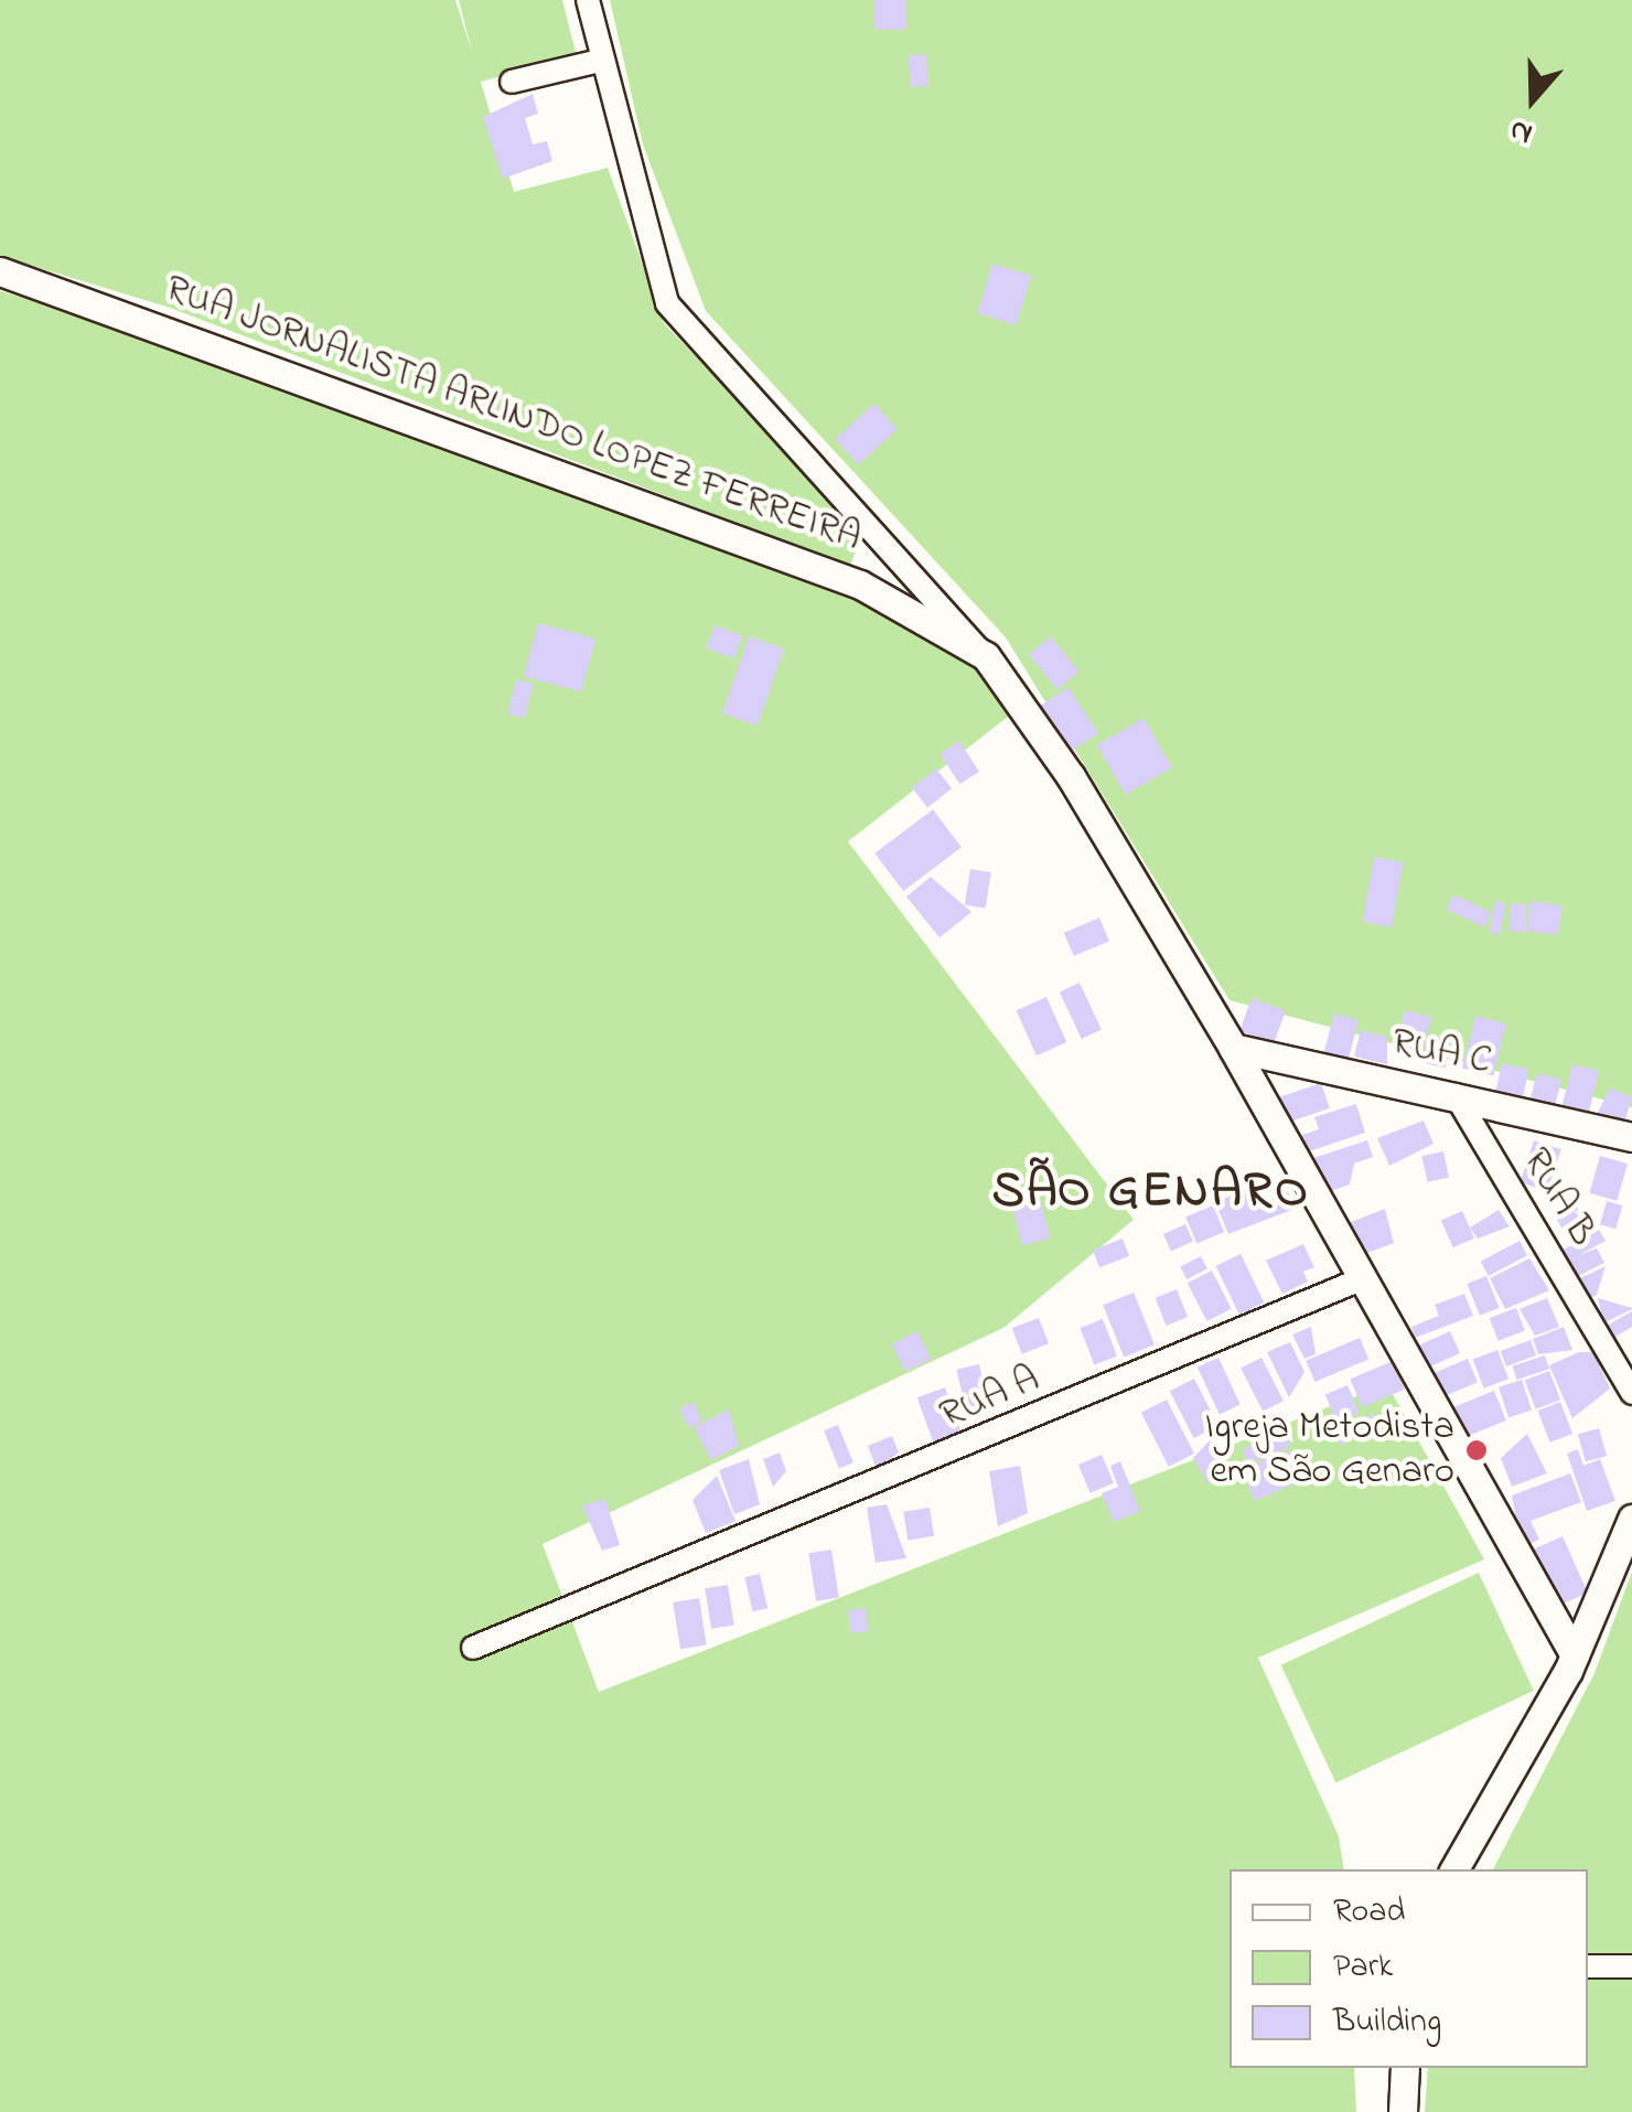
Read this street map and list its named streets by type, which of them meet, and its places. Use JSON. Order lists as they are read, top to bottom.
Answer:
{
  "streets": {
    "street": [
      "RUA JORNALISTA ARLINDO LOPEZ FERREIRA",
      "RUA C",
      "RUA B",
      "RUA A"
    ]
  },
  "crossings": [
    ["RUA C", "RUA B"]
  ],
  "districts": ["SÃO GENARO"],
  "places": ["Igreja Metodista em São Genaro"],
  "legend": ["Road", "Park", "Building"],
  "north": "bottom"
}
